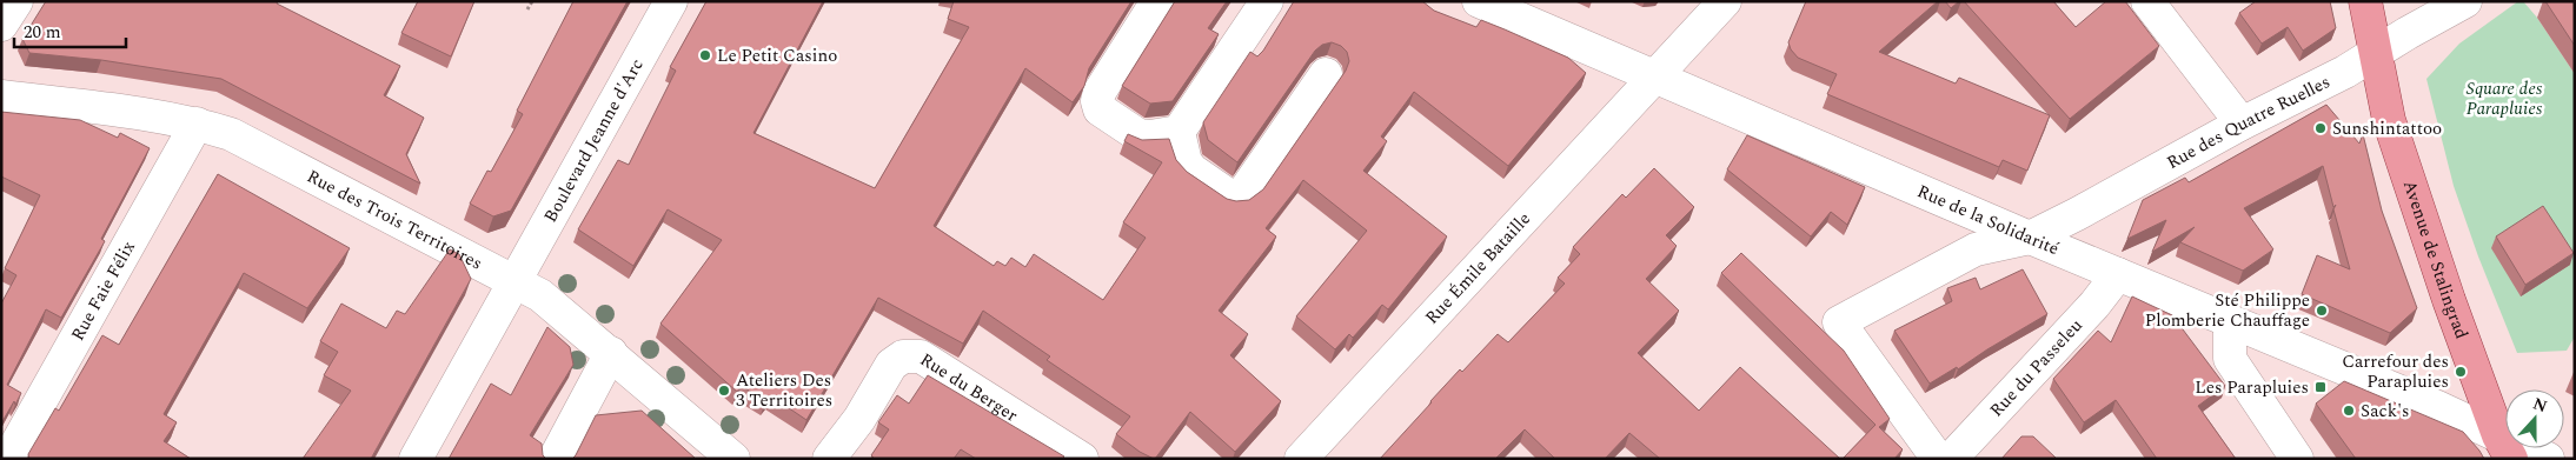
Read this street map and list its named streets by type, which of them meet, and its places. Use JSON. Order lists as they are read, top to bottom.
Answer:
{
  "streets": {
    "main road": ["Avenue de Stalingrad"],
    "street": [
      "Rue des Quatre Ruelles",
      "Boulevard Jeanne d'Arc",
      "Rue des Trois Territoires",
      "Rue de la Solidarité",
      "Rue Émile Bataille",
      "Rue Faie Félix",
      "Rue du Passeleu",
      "Rue du Berger"
    ]
  },
  "crossings": [
    ["Rue des Quatre Ruelles", "Rue de la Solidarité"],
    ["Rue des Quatre Ruelles", "Avenue de Stalingrad"],
    ["Boulevard Jeanne d'Arc", "Rue des Trois Territoires"],
    ["Rue des Trois Territoires", "Rue Faie Félix"],
    ["Rue de la Solidarité", "Avenue de Stalingrad"],
    ["Rue de la Solidarité", "Rue Émile Bataille"],
    ["Rue de la Solidarité", "Rue du Passeleu"]
  ],
  "parks": ["Square des Parapluies"],
  "places": {
    "other": [
      "Le Petit Casino",
      "Sunshintattoo",
      "Sté Philippe Plomberie Chauffage",
      "Carrefour des Parapluies",
      "Ateliers Des 3 Territoires",
      "Sack's"
    ],
    "transit": ["Les Parapluies"]
  },
  "scale_bar": "20 m",
  "north": "top"
}
